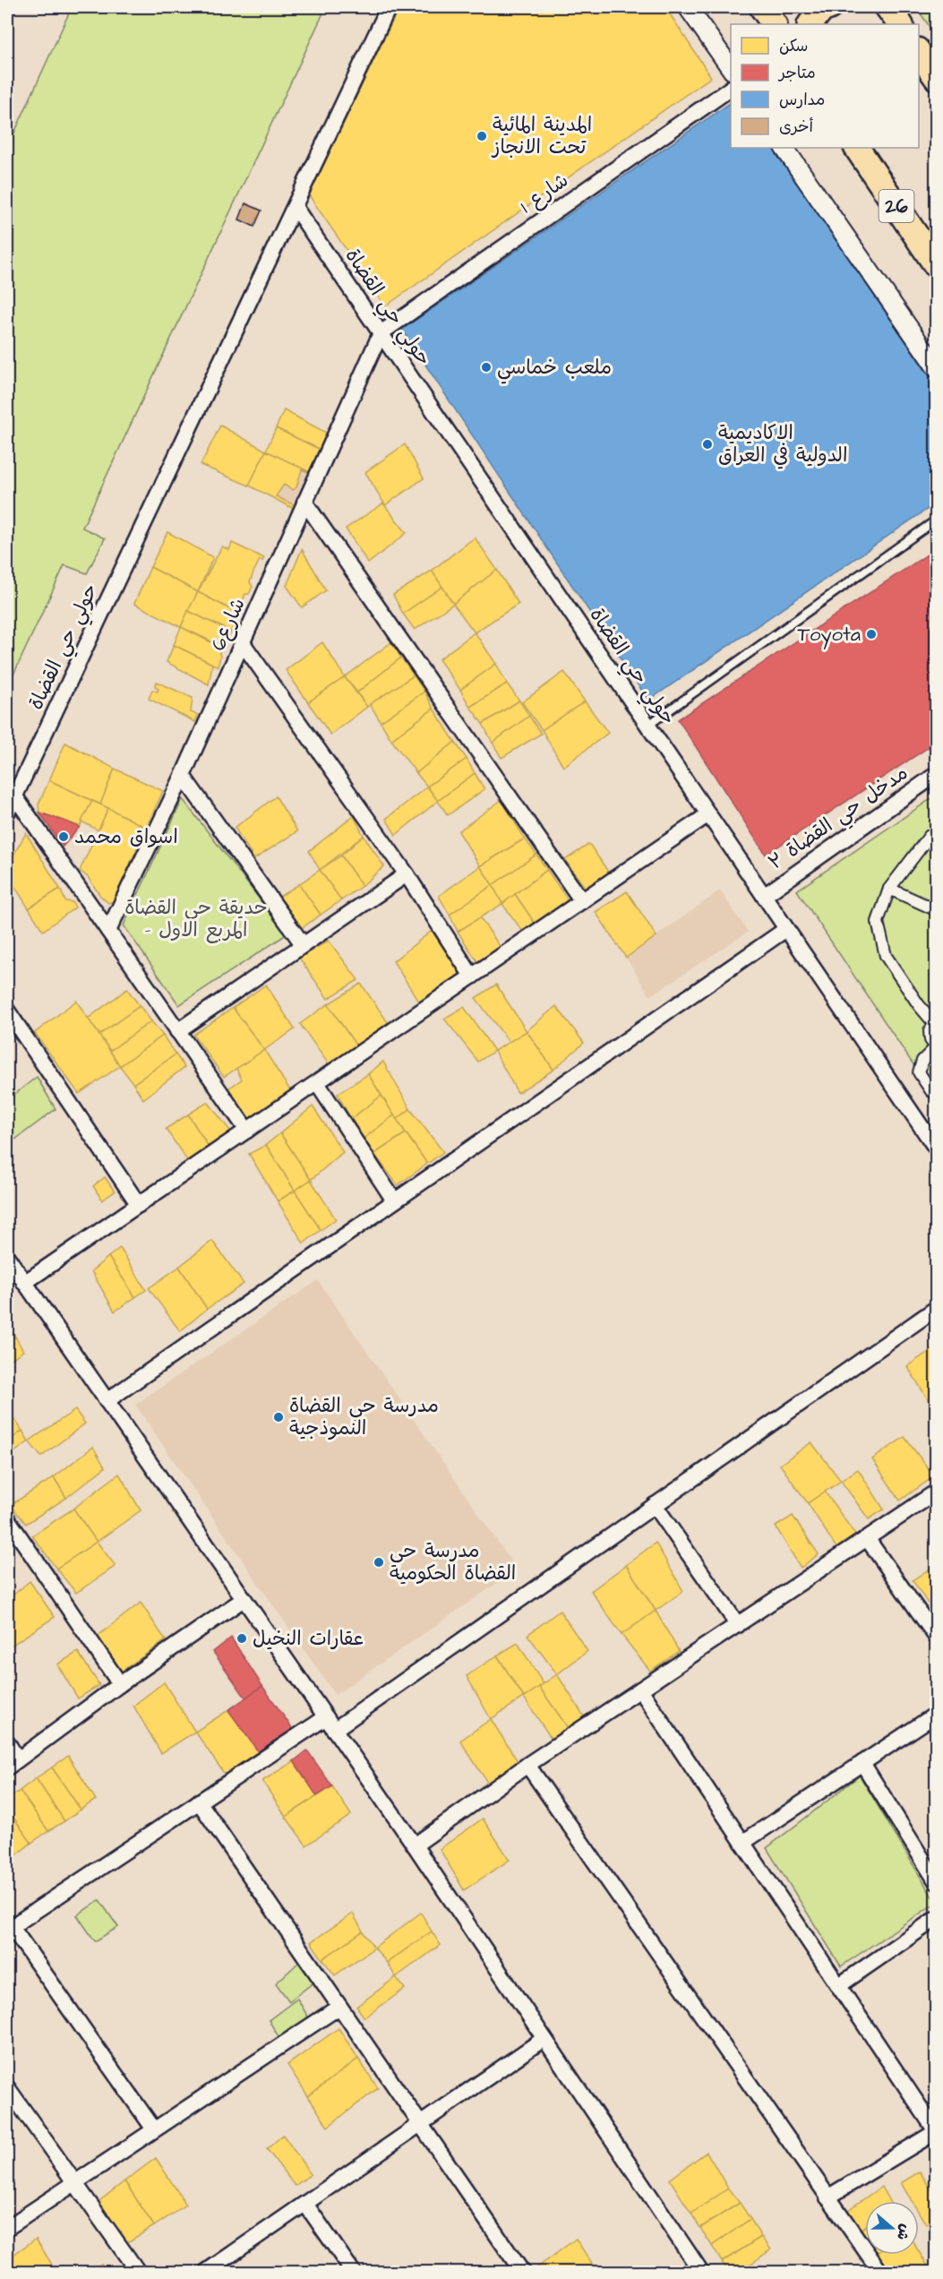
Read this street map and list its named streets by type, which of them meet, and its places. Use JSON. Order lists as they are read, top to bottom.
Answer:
{
  "streets": {
    "highway": ["26"],
    "street": [
      "شارع 1",
      "حولي حي القضاة",
      "شارع6",
      "مدخل حي القضاة ٣"
    ]
  },
  "crossings": [
    ["شارع 1", "حولي حي القضاة"],
    ["شارع 1", "شارع6"],
    ["حولي حي القضاة", "شارع6"],
    ["حولي حي القضاة", "مدخل حي القضاة ٣"]
  ],
  "parks": ["حديقة حي القضاة - المربع الاول"],
  "places": [
    "المدينة المائية تحت الانجاز",
    "ملعب خماسي",
    "الاكاديمية الدولية في العراق",
    "Toyota",
    "اسواق محمد",
    "مدرسة حي القضاة النموذجية",
    "مدرسة حي القضاة الحكومية",
    "عقارات النخيل"
  ],
  "legend": [
    "سكن",
    "متاجر",
    "مدارس",
    "أخرى"
  ],
  "north": "right"
}
